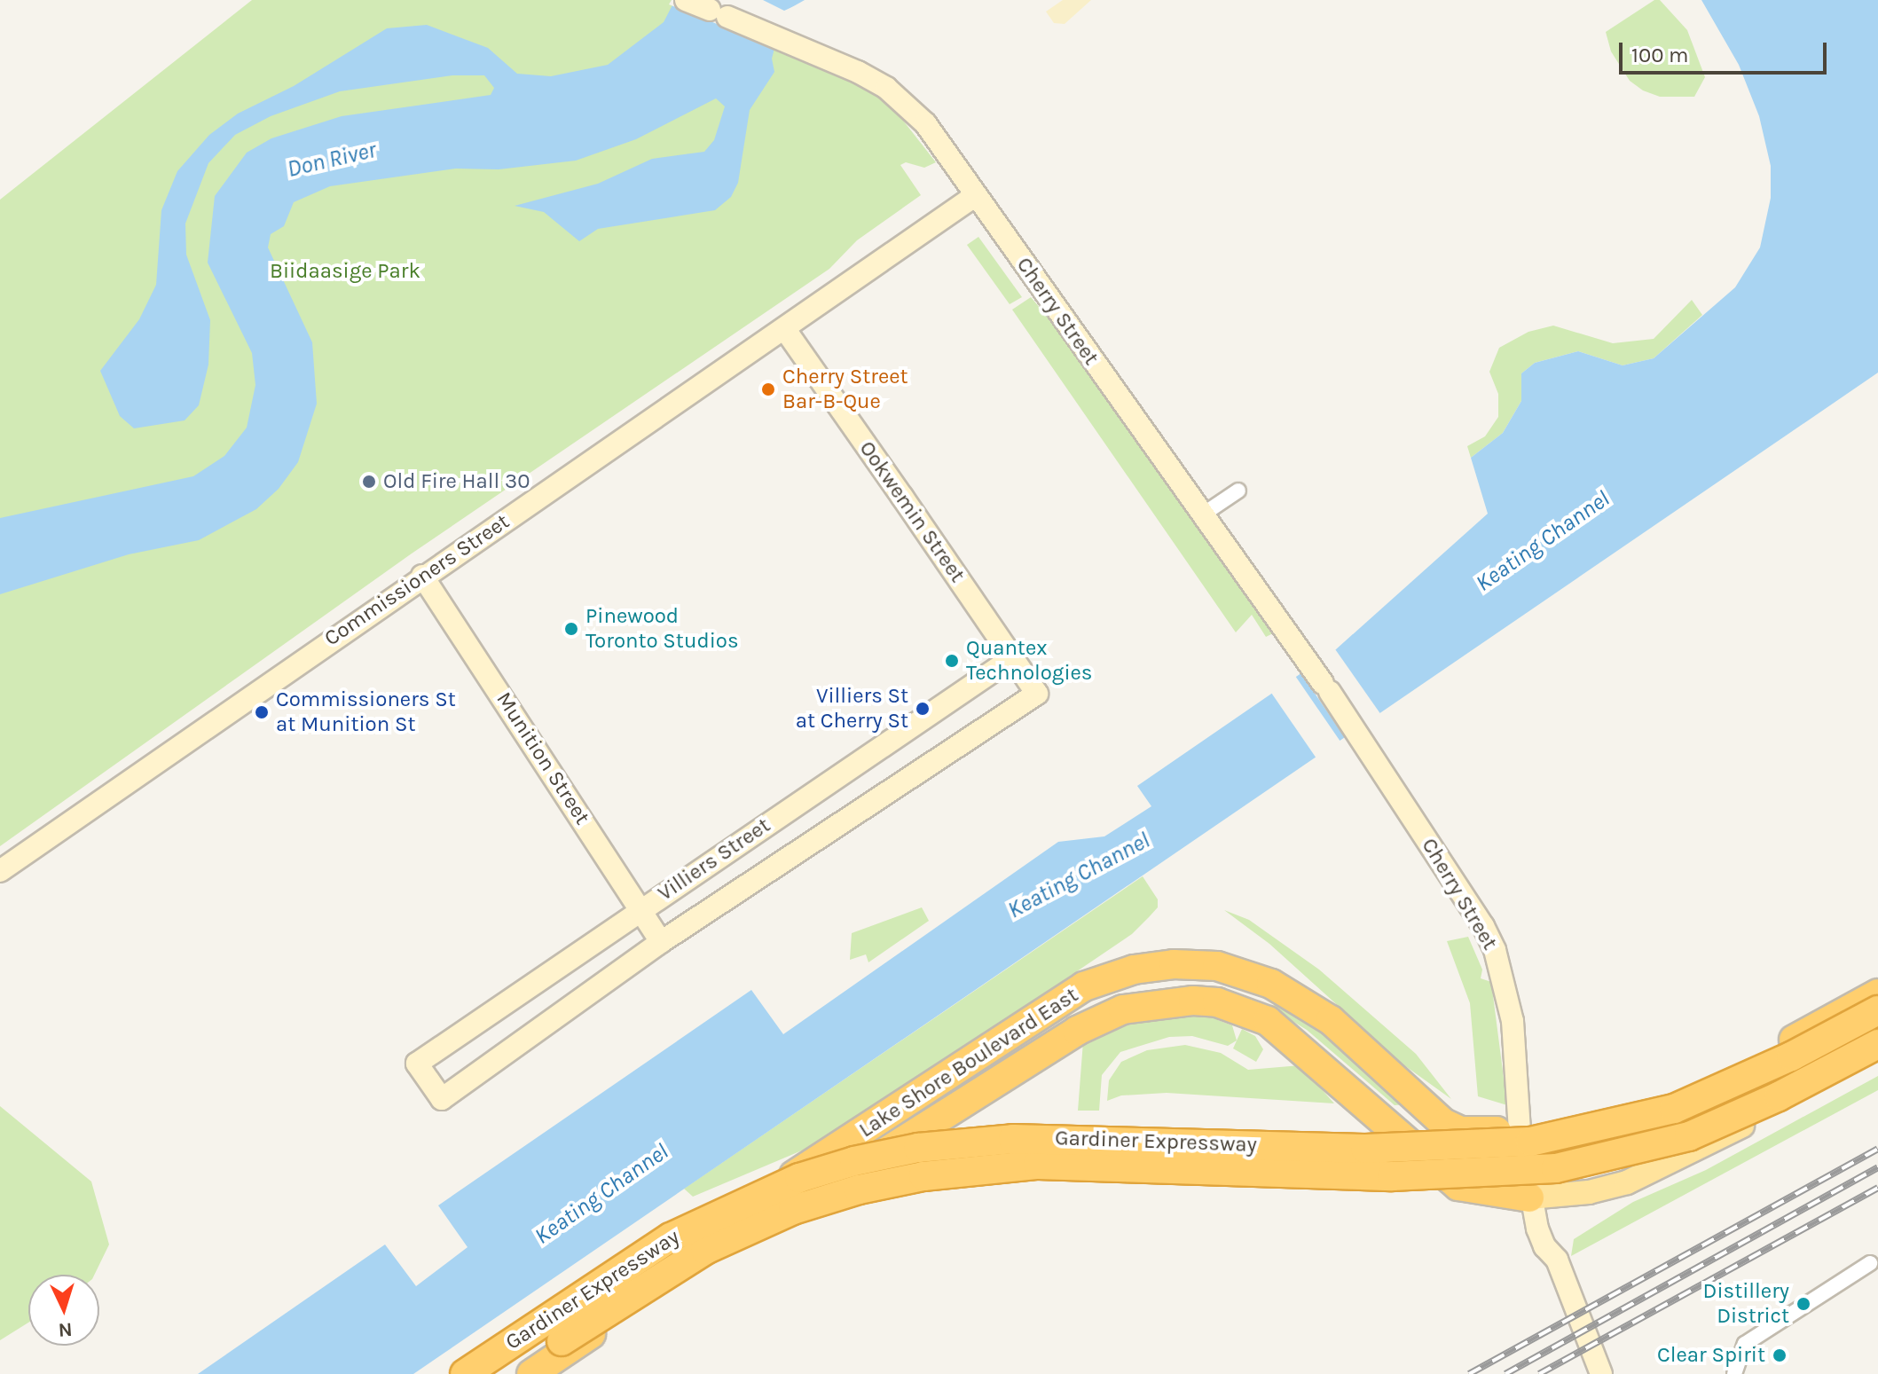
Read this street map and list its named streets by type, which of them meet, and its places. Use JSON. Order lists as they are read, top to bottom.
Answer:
{
  "streets": {
    "highway": ["Lake Shore Boulevard East", "Gardiner Expressway"],
    "street": [
      "Cherry Street",
      "Ookwemin Street",
      "Commissioners Street",
      "Munition Street",
      "Villiers Street"
    ]
  },
  "crossings": [
    ["Cherry Street", "Commissioners Street"],
    ["Cherry Street", "Lake Shore Boulevard East"],
    ["Ookwemin Street", "Commissioners Street"],
    ["Ookwemin Street", "Villiers Street"],
    ["Commissioners Street", "Munition Street"],
    ["Munition Street", "Villiers Street"],
    ["Lake Shore Boulevard East", "Gardiner Expressway"]
  ],
  "water": ["Don River", "Keating Channel"],
  "parks": ["Biidaasige Park"],
  "places": [
    "Cherry Street Bar-B-Que",
    "Old Fire Hall 30",
    "Pinewood Toronto Studios",
    "Quantex Technologies",
    "Villiers St at Cherry St",
    "Commissioners St at Munition St",
    "Distillery District",
    "Clear Spirit"
  ],
  "scale_bar": "100 m",
  "north": "bottom"
}
